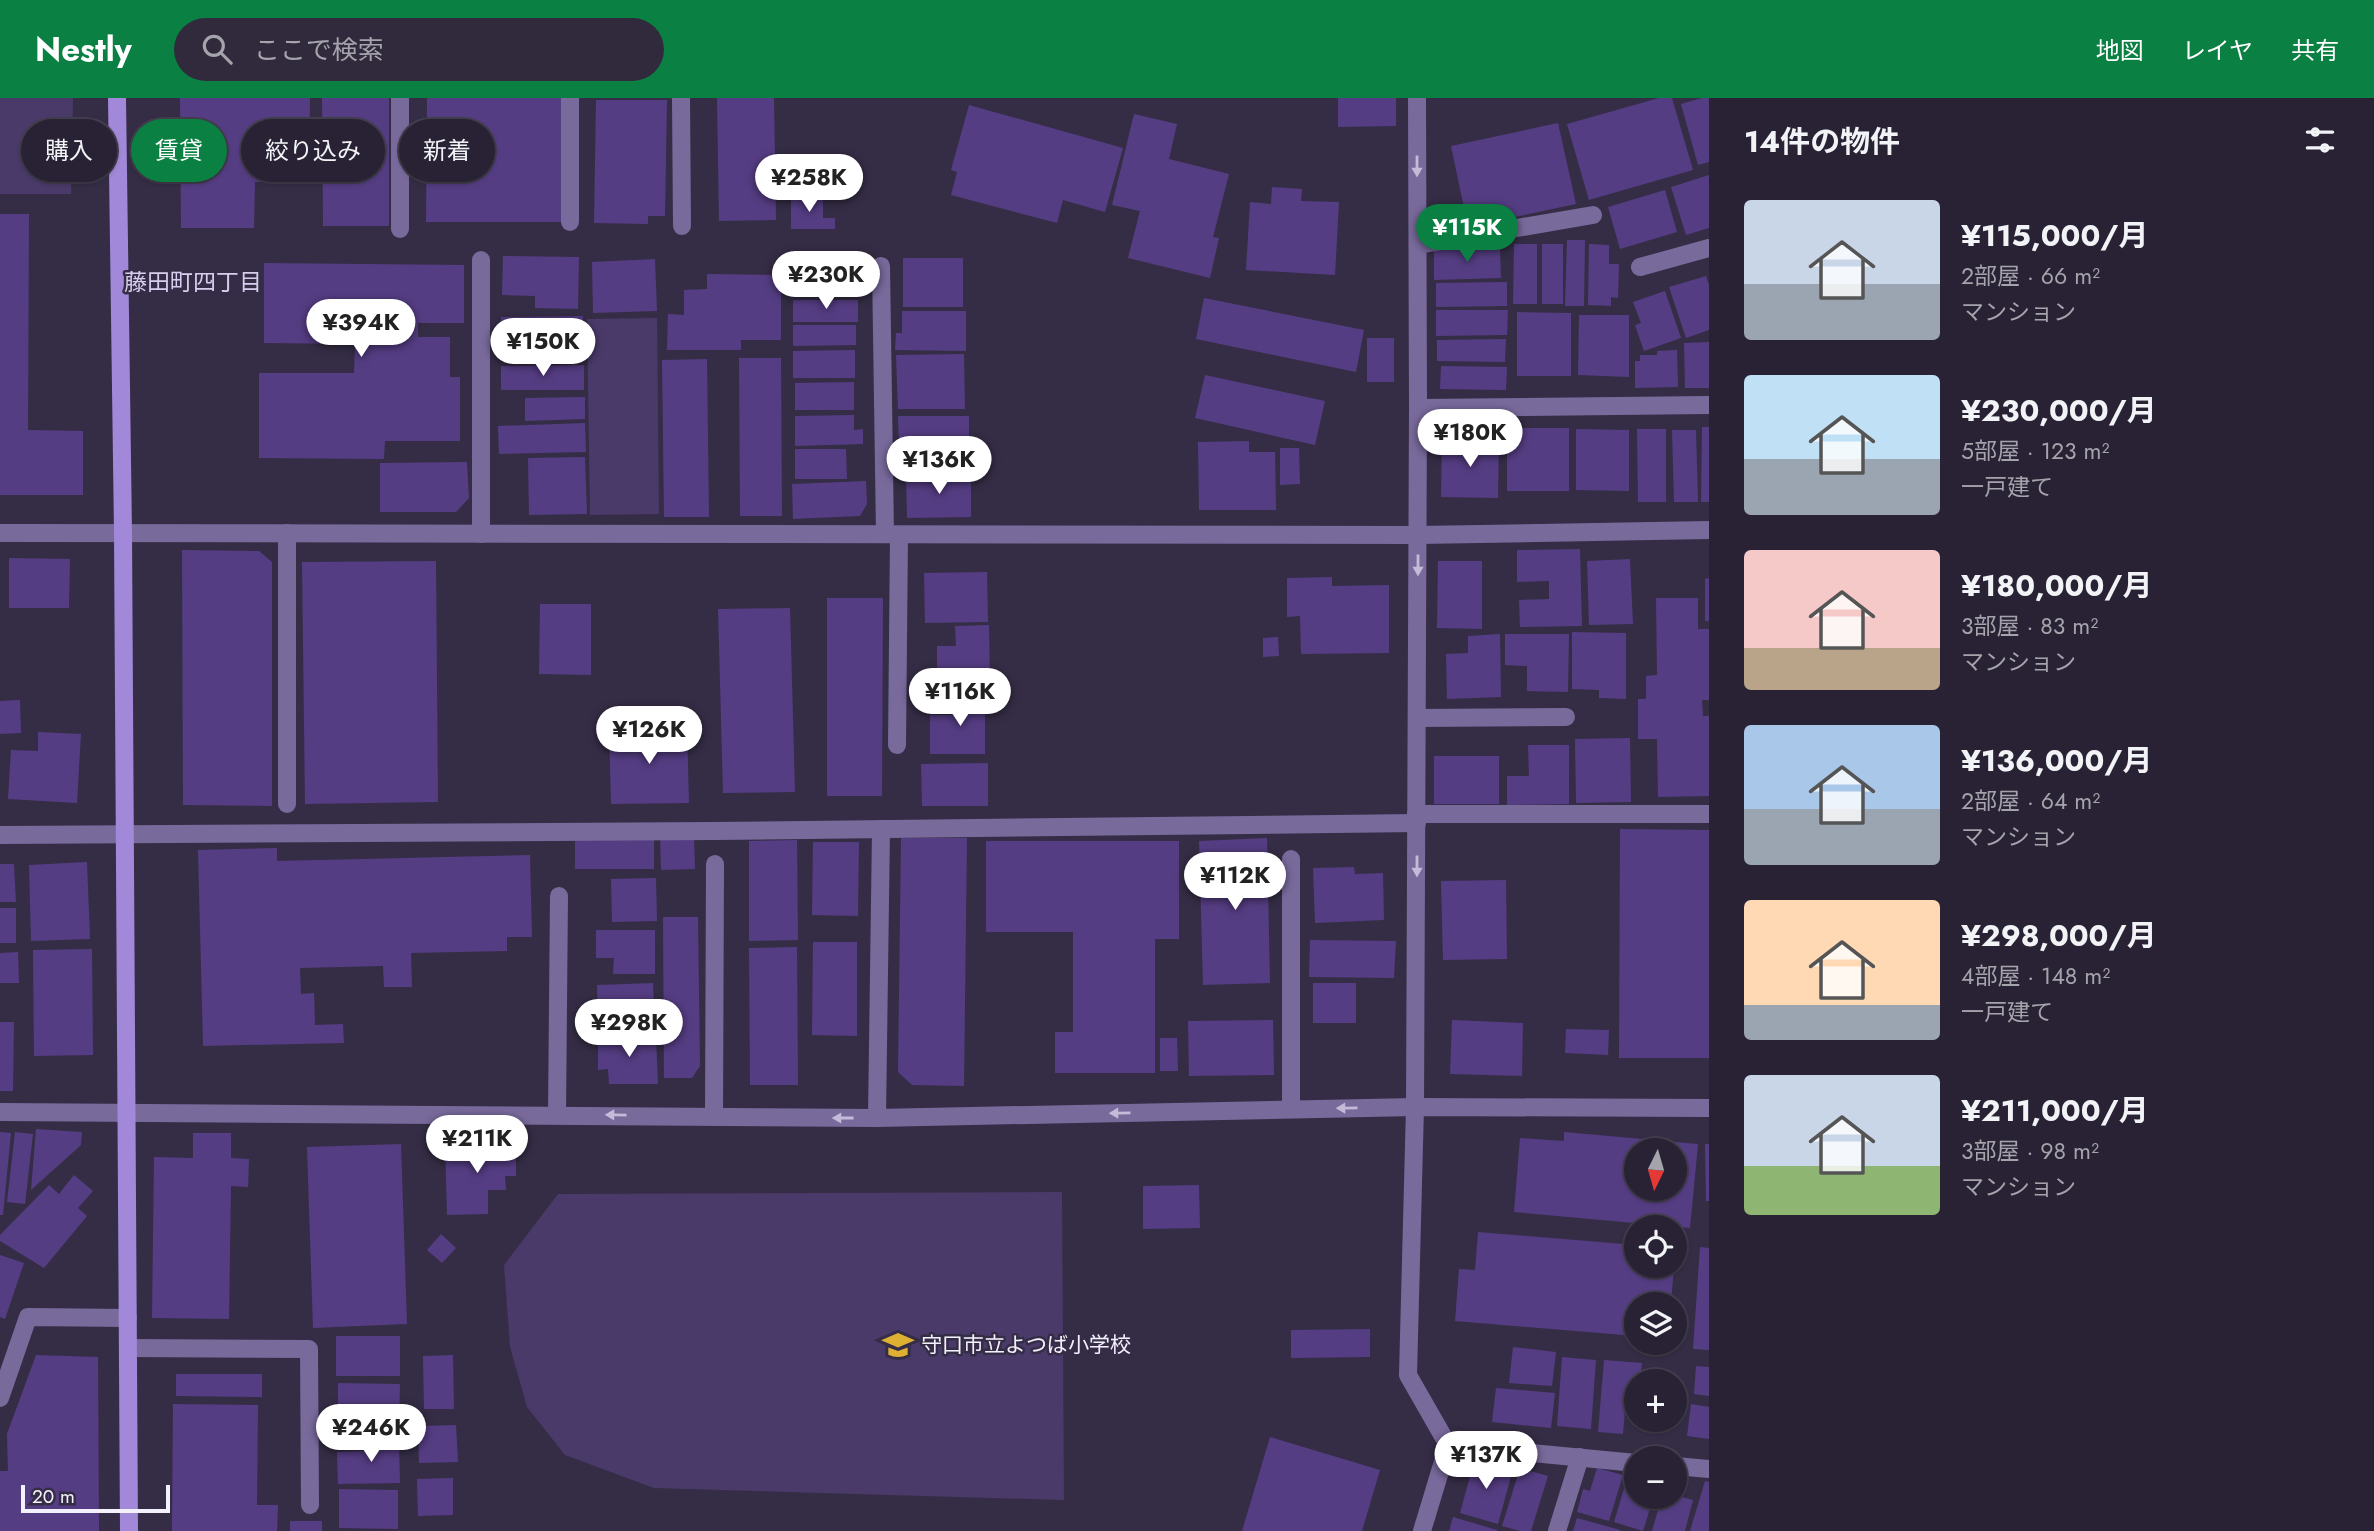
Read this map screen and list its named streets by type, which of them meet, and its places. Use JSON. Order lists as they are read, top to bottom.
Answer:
{
  "districts": ["藤田町四丁目"],
  "places": {
    "school or university": ["守口市立よつば小学校"]
  },
  "scale_bar": "20 m",
  "north": "bottom",
  "page": {
    "header": "Nestly",
    "search": "ここで検索",
    "nav": ["地図", "レイヤ", "共有"],
    "heading": "14件の物件",
    "chip": [
      "購入",
      "賃貸",
      "絞り込み",
      "新着"
    ],
    "price": [
      "¥258K",
      "¥115K",
      "¥230K",
      "¥394K",
      "¥150K",
      "¥180K",
      "¥136K",
      "¥116K",
      "¥126K",
      "¥112K",
      "¥298K",
      "¥211K",
      "¥246K",
      "¥137K"
    ],
    "list": [
      {
        "name": "¥115,000/月",
        "note": "2部屋 · 66 m² · マンション"
      },
      {
        "name": "¥230,000/月",
        "note": "5部屋 · 123 m² · 一戸建て"
      },
      {
        "name": "¥180,000/月",
        "note": "3部屋 · 83 m² · マンション"
      },
      {
        "name": "¥136,000/月",
        "note": "2部屋 · 64 m² · マンション"
      },
      {
        "name": "¥298,000/月",
        "note": "4部屋 · 148 m² · 一戸建て"
      },
      {
        "name": "¥211,000/月",
        "note": "3部屋 · 98 m² · マンション"
      }
    ],
    "map_buttons": ["+", "−"],
    "scale": "20 m"
  }
}
